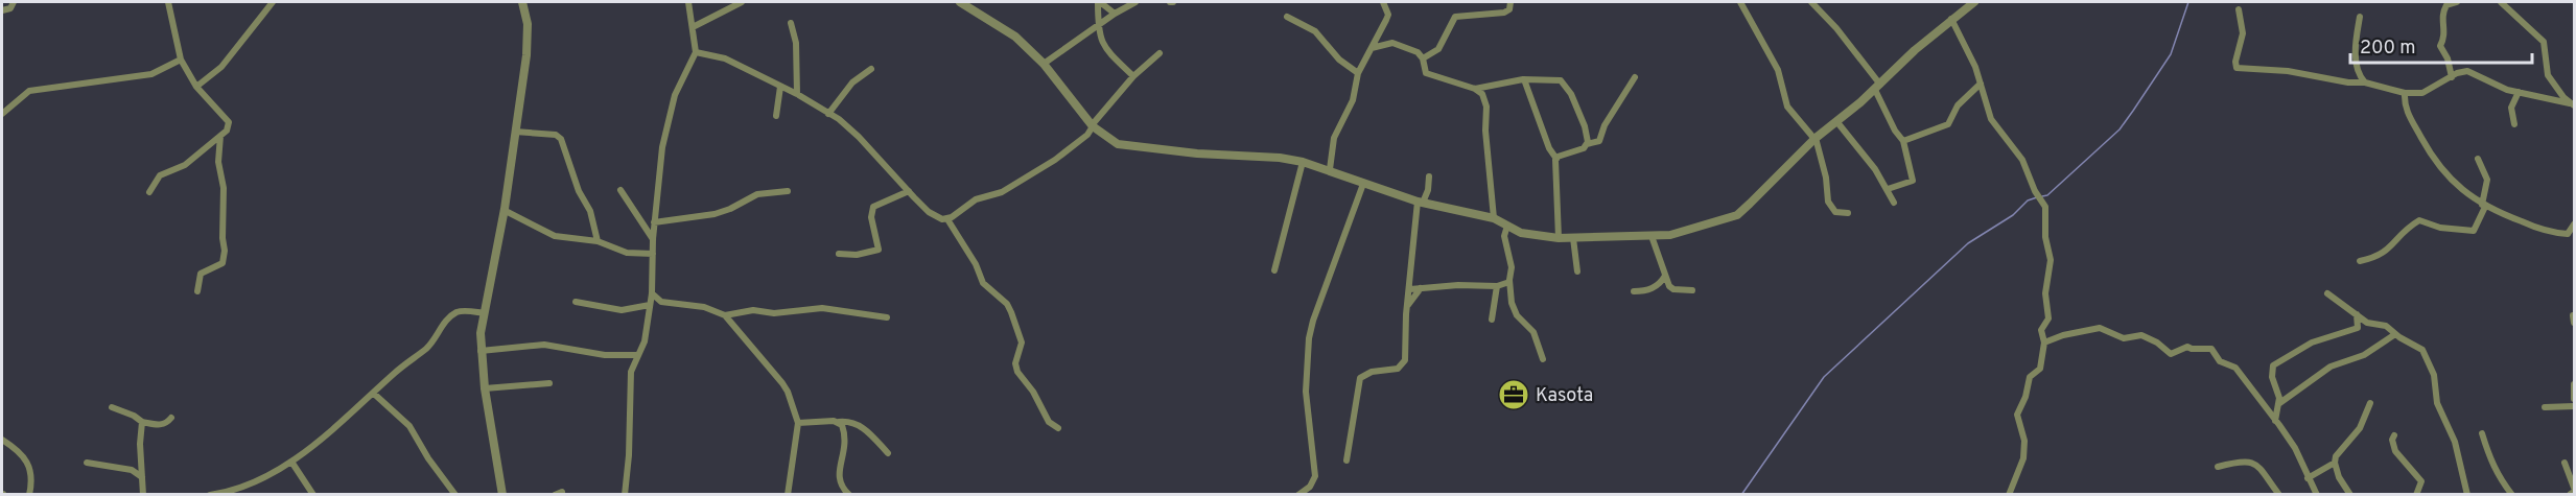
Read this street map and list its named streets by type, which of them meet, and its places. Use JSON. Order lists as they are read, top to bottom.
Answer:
{
  "places": {
    "office": ["Kasota"]
  },
  "scale_bar": "200 m"
}
